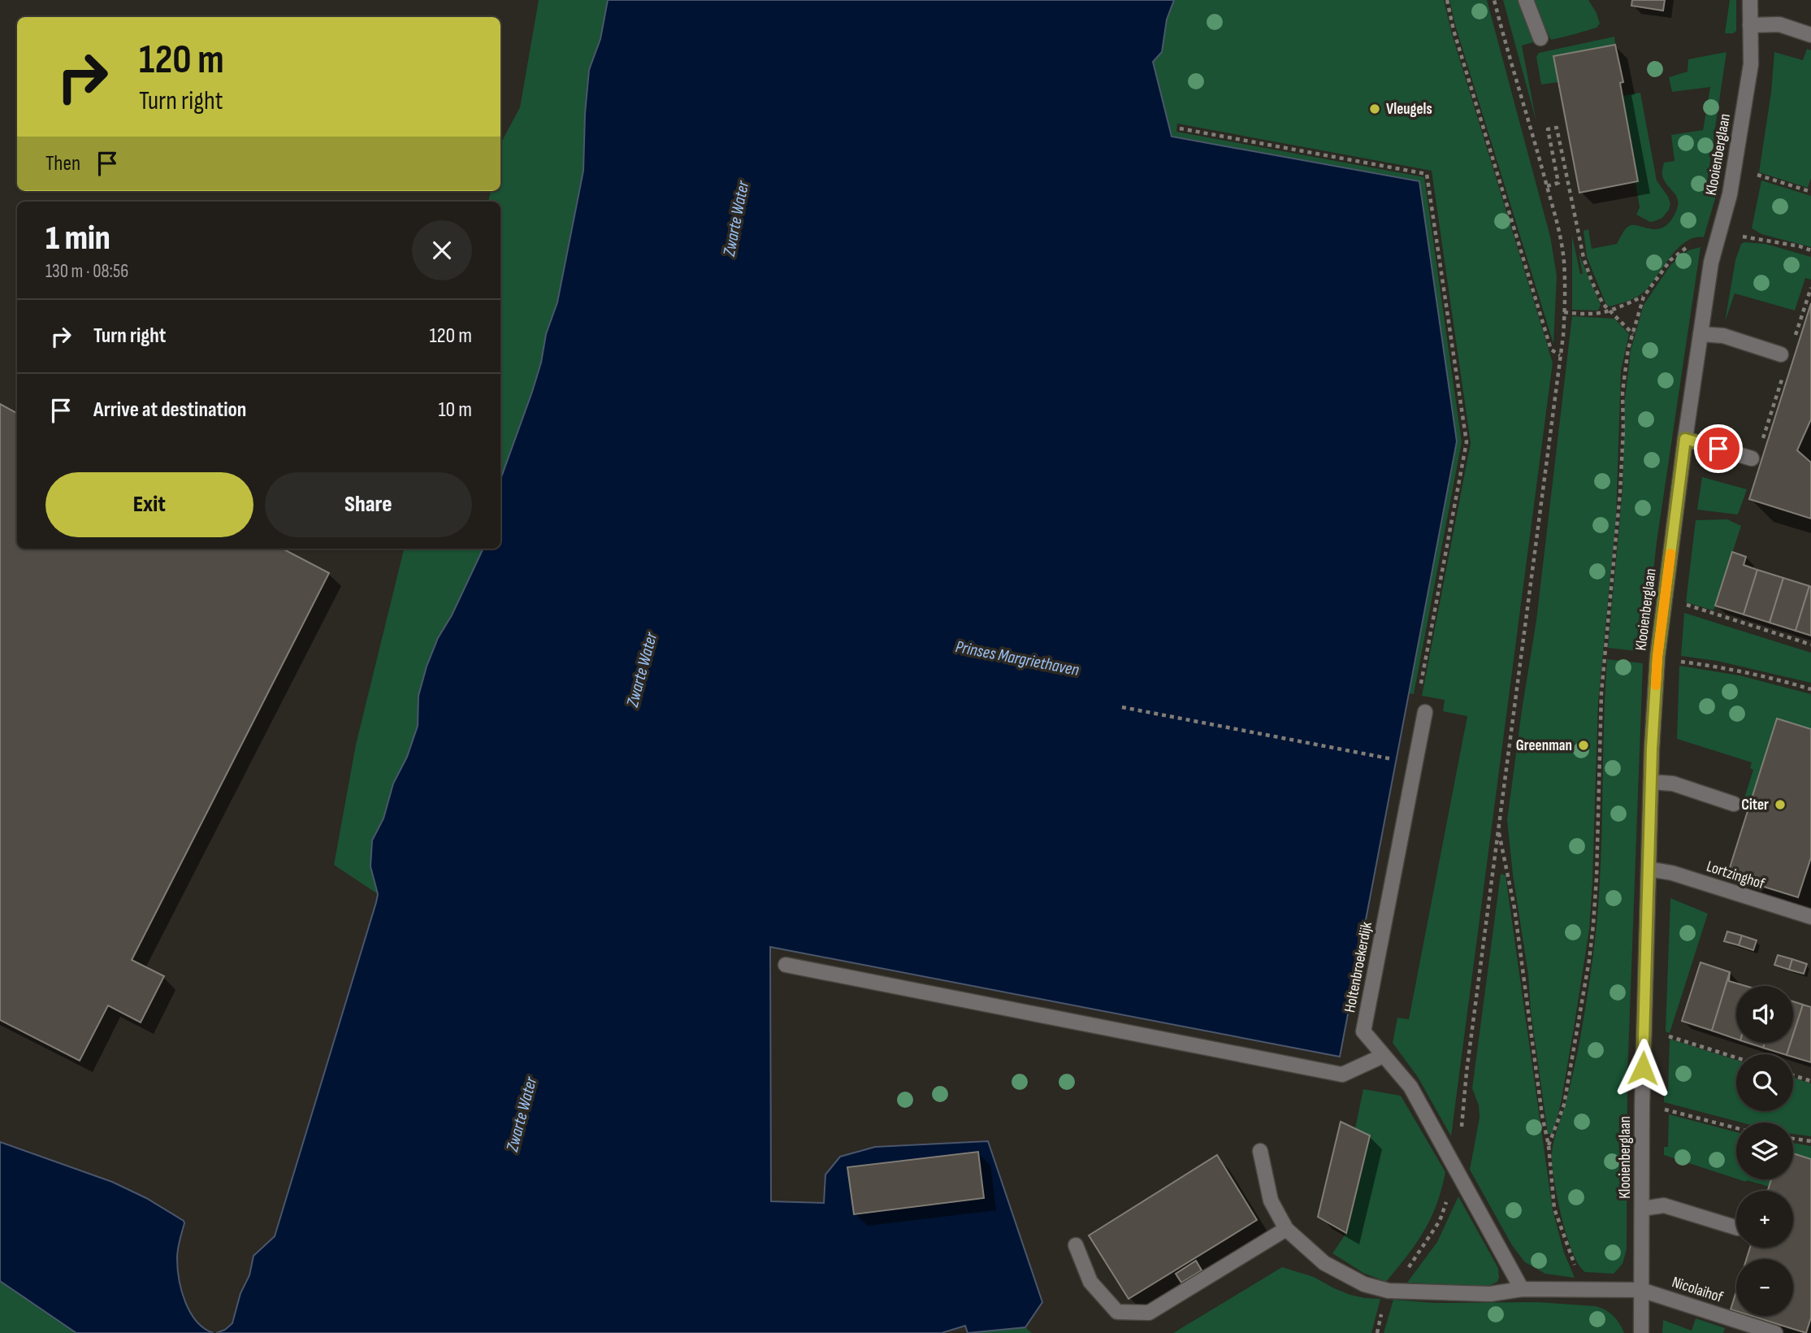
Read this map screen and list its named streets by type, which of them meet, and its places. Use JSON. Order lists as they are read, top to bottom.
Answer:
{
  "streets": {
    "street": [
      "Klooienberglaan",
      "Lortzinghof",
      "Holtenbroekerdijk",
      "Nicolaihof"
    ]
  },
  "crossings": [
    ["Klooienberglaan", "Lortzinghof"],
    ["Klooienberglaan", "Nicolaihof"]
  ],
  "water": ["Zwarte Water", "Prinses Margriethaven"],
  "places": ["Vleugels", "Greenman", "Citer"],
  "page": {
    "turn": ["120 m", "Turn right"],
    "then": "Then",
    "heading": ["1 min", "130 m · 08:56"],
    "list": [
      {
        "name": "Turn right",
        "value": "120 m"
      },
      {
        "name": "Arrive at destination",
        "value": "10 m"
      }
    ],
    "buttons": ["Exit", "Share"],
    "map_buttons": ["+", "−"]
  }
}
